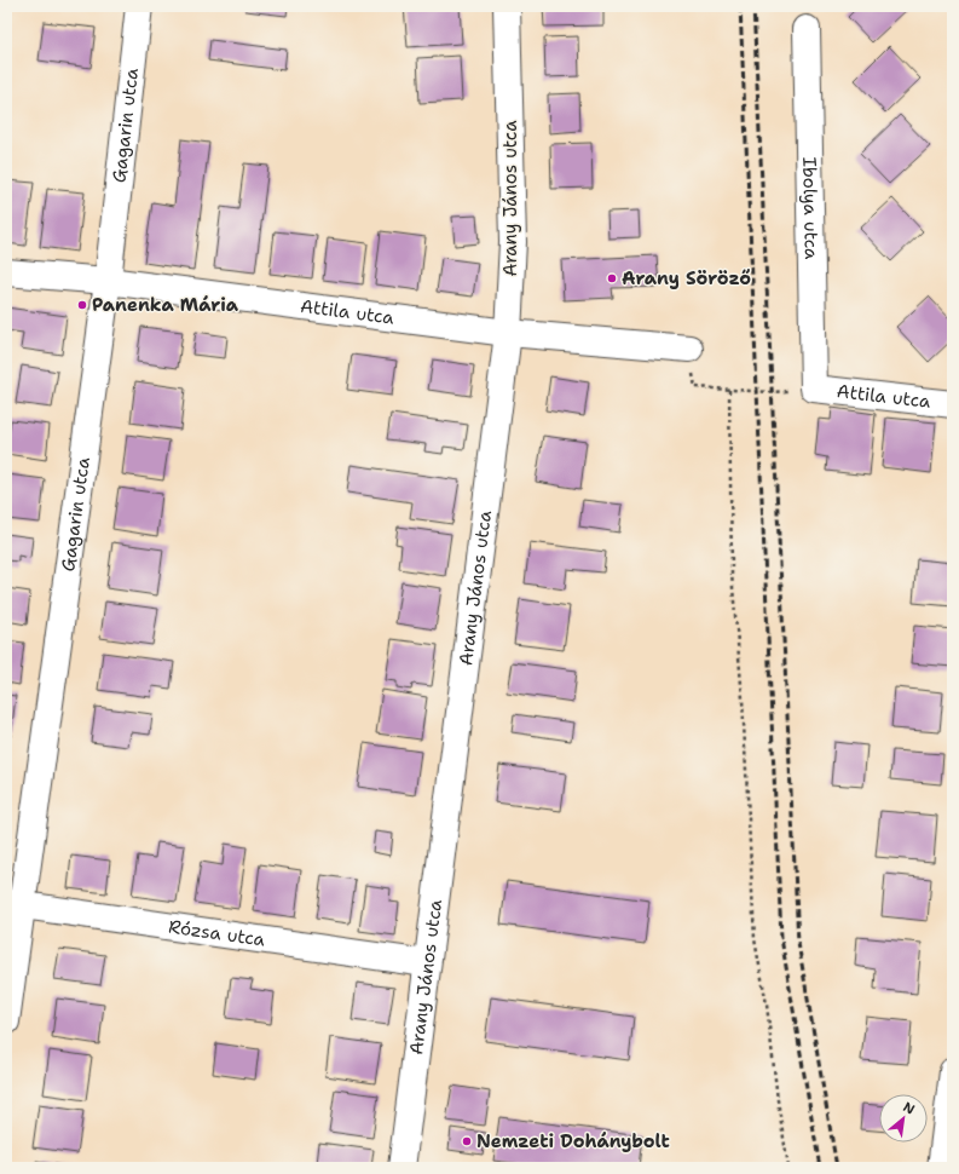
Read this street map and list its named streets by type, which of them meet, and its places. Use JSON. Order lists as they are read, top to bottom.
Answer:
{
  "streets": {
    "street": [
      "Gagarin utca",
      "Arany János utca",
      "Ibolya utca",
      "Attila utca",
      "Rózsa utca"
    ]
  },
  "crossings": [
    ["Gagarin utca", "Attila utca"],
    ["Gagarin utca", "Rózsa utca"],
    ["Arany János utca", "Attila utca"],
    ["Arany János utca", "Rózsa utca"],
    ["Ibolya utca", "Attila utca"]
  ],
  "places": ["Arany Söröző", "Panenka Mária", "Nemzeti Dohánybolt"],
  "north": "top right"
}
